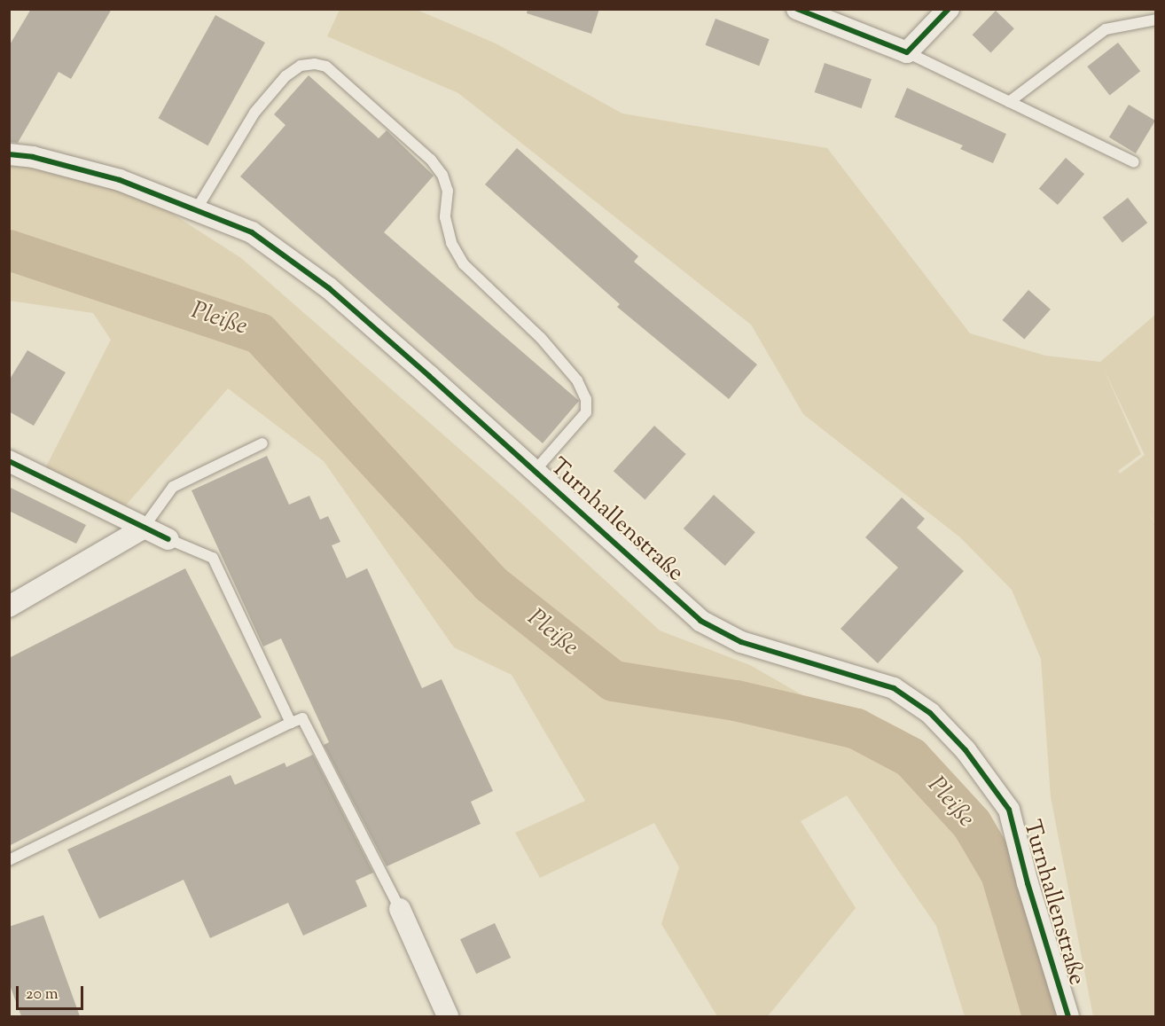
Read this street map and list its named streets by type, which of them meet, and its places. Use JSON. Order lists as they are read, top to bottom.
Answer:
{
  "streets": {
    "street": ["Turnhallenstraße"]
  },
  "water": ["Pleiße"],
  "scale_bar": "20 m"
}
